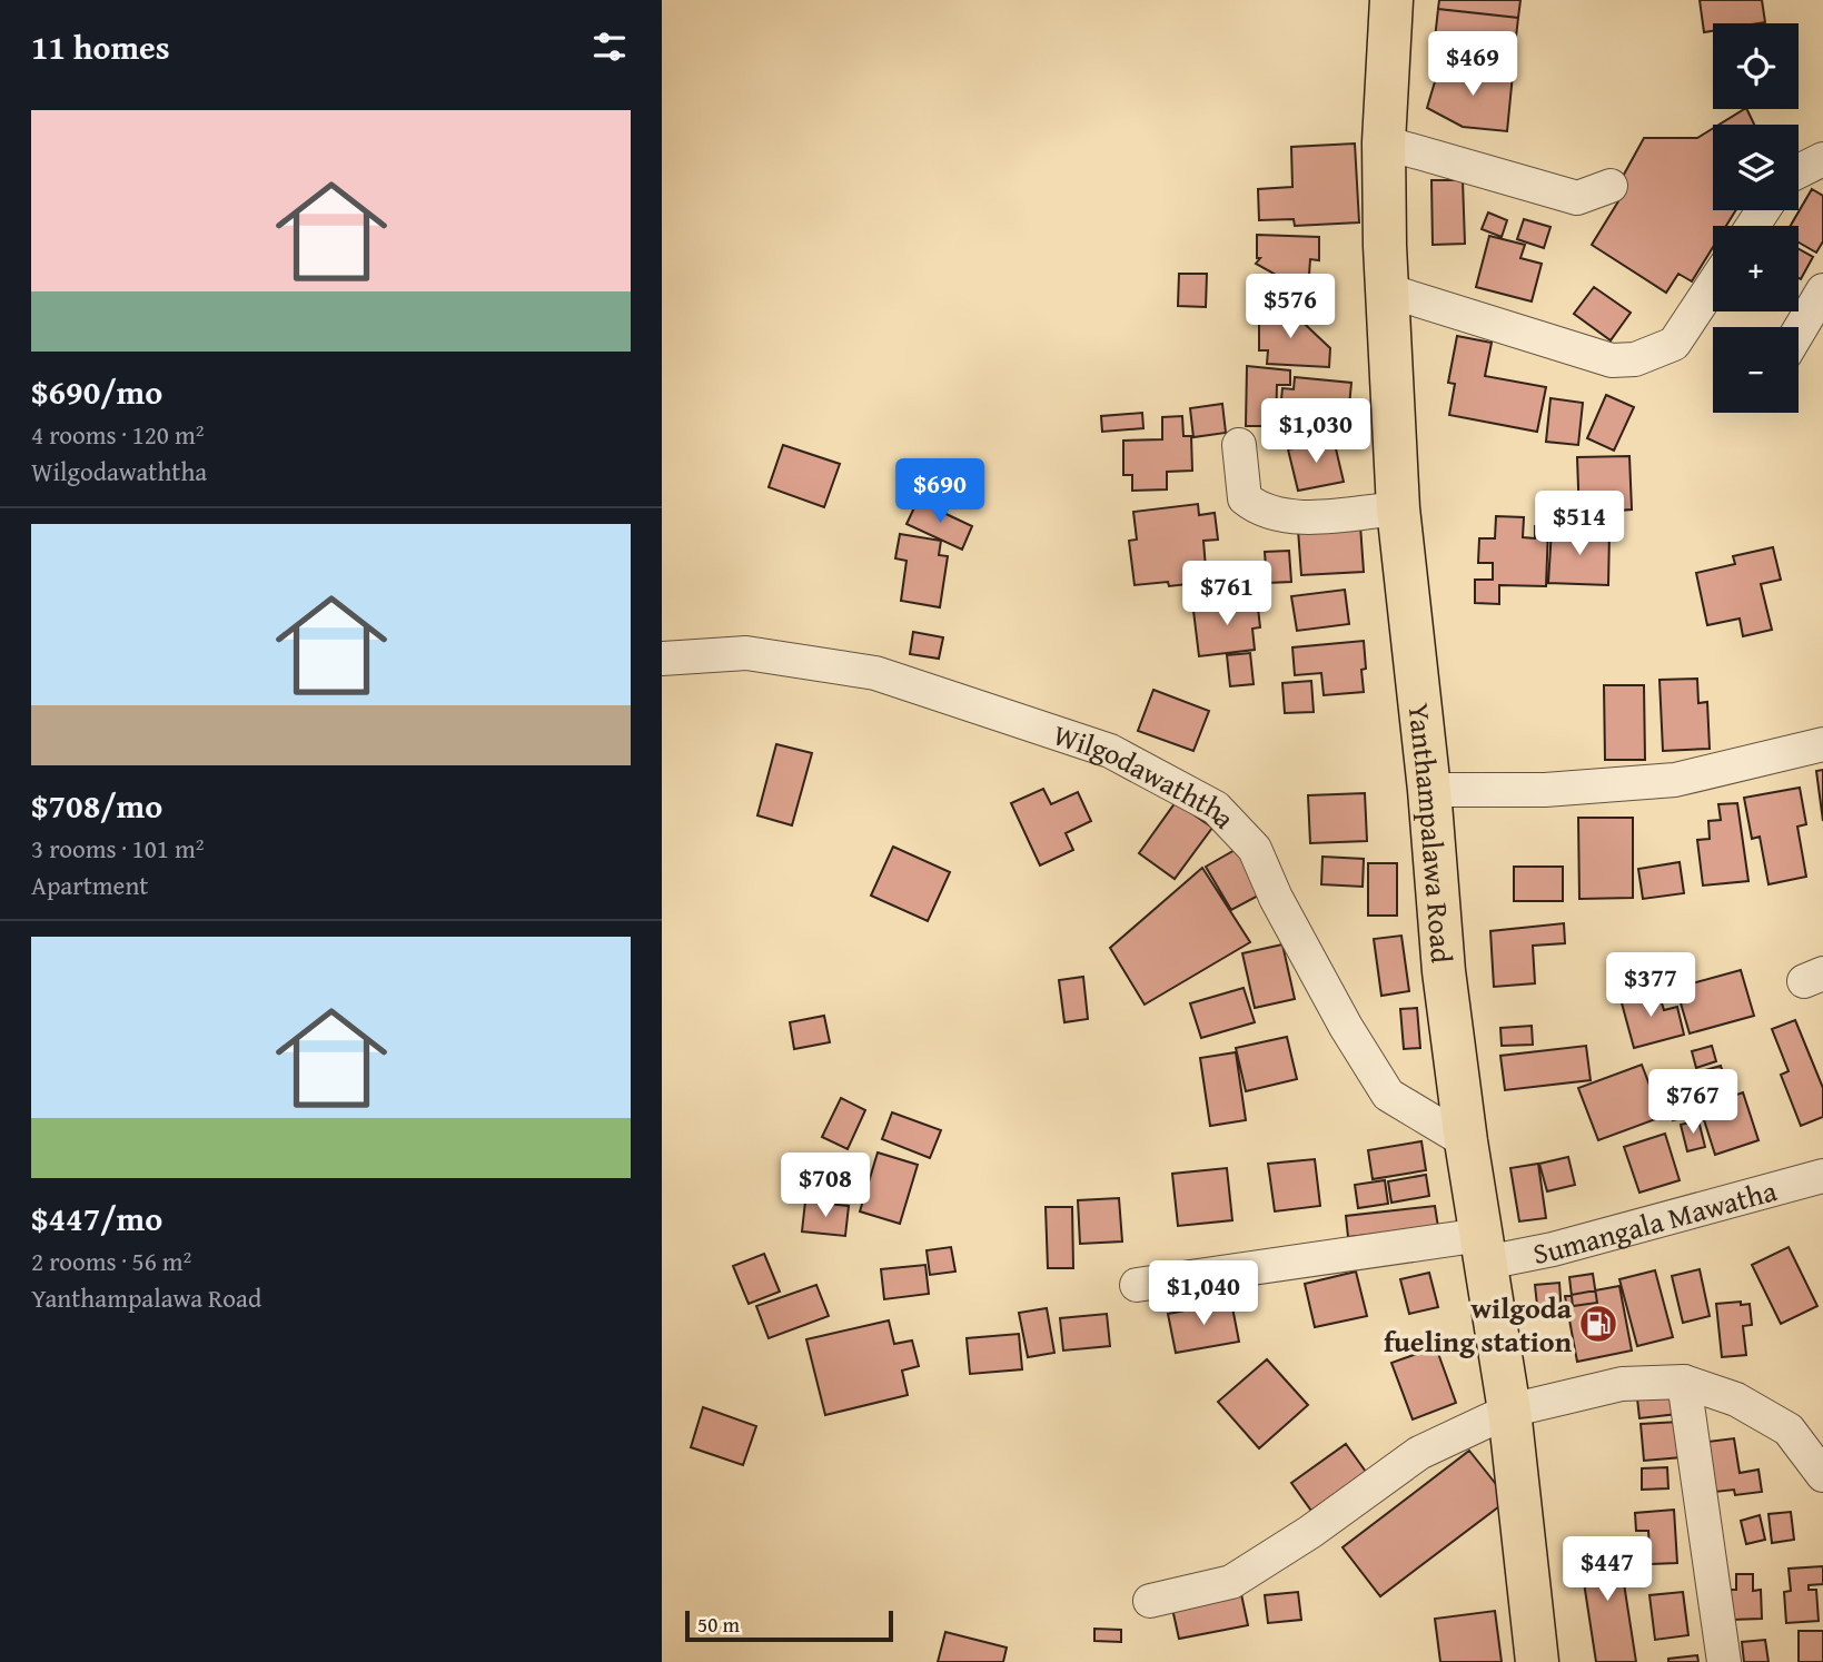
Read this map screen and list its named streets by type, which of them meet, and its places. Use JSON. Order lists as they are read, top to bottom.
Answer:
{
  "streets": {
    "main road": ["Yanthampalawa Road"],
    "street": ["Wilgodawaththa", "Sumangala Mawatha"]
  },
  "crossings": [
    ["Wilgodawaththa", "Yanthampalawa Road"],
    ["Yanthampalawa Road", "Sumangala Mawatha"]
  ],
  "places": {
    "fuel station": ["wilgoda fueling station"]
  },
  "scale_bar": "50 m",
  "page": {
    "heading": "11 homes",
    "map_buttons": ["+", "−"],
    "price": [
      "$469",
      "$576",
      "$1,030",
      "$690",
      "$514",
      "$761",
      "$377",
      "$767",
      "$708",
      "$1,040",
      "$447"
    ],
    "list": [
      {
        "name": "$690/mo",
        "note": "4 rooms · 120 m² · Wilgodawaththa"
      },
      {
        "name": "$708/mo",
        "note": "3 rooms · 101 m² · Apartment"
      },
      {
        "name": "$447/mo",
        "note": "2 rooms · 56 m² · Yanthampalawa Road"
      }
    ],
    "scale": "50 m"
  }
}
